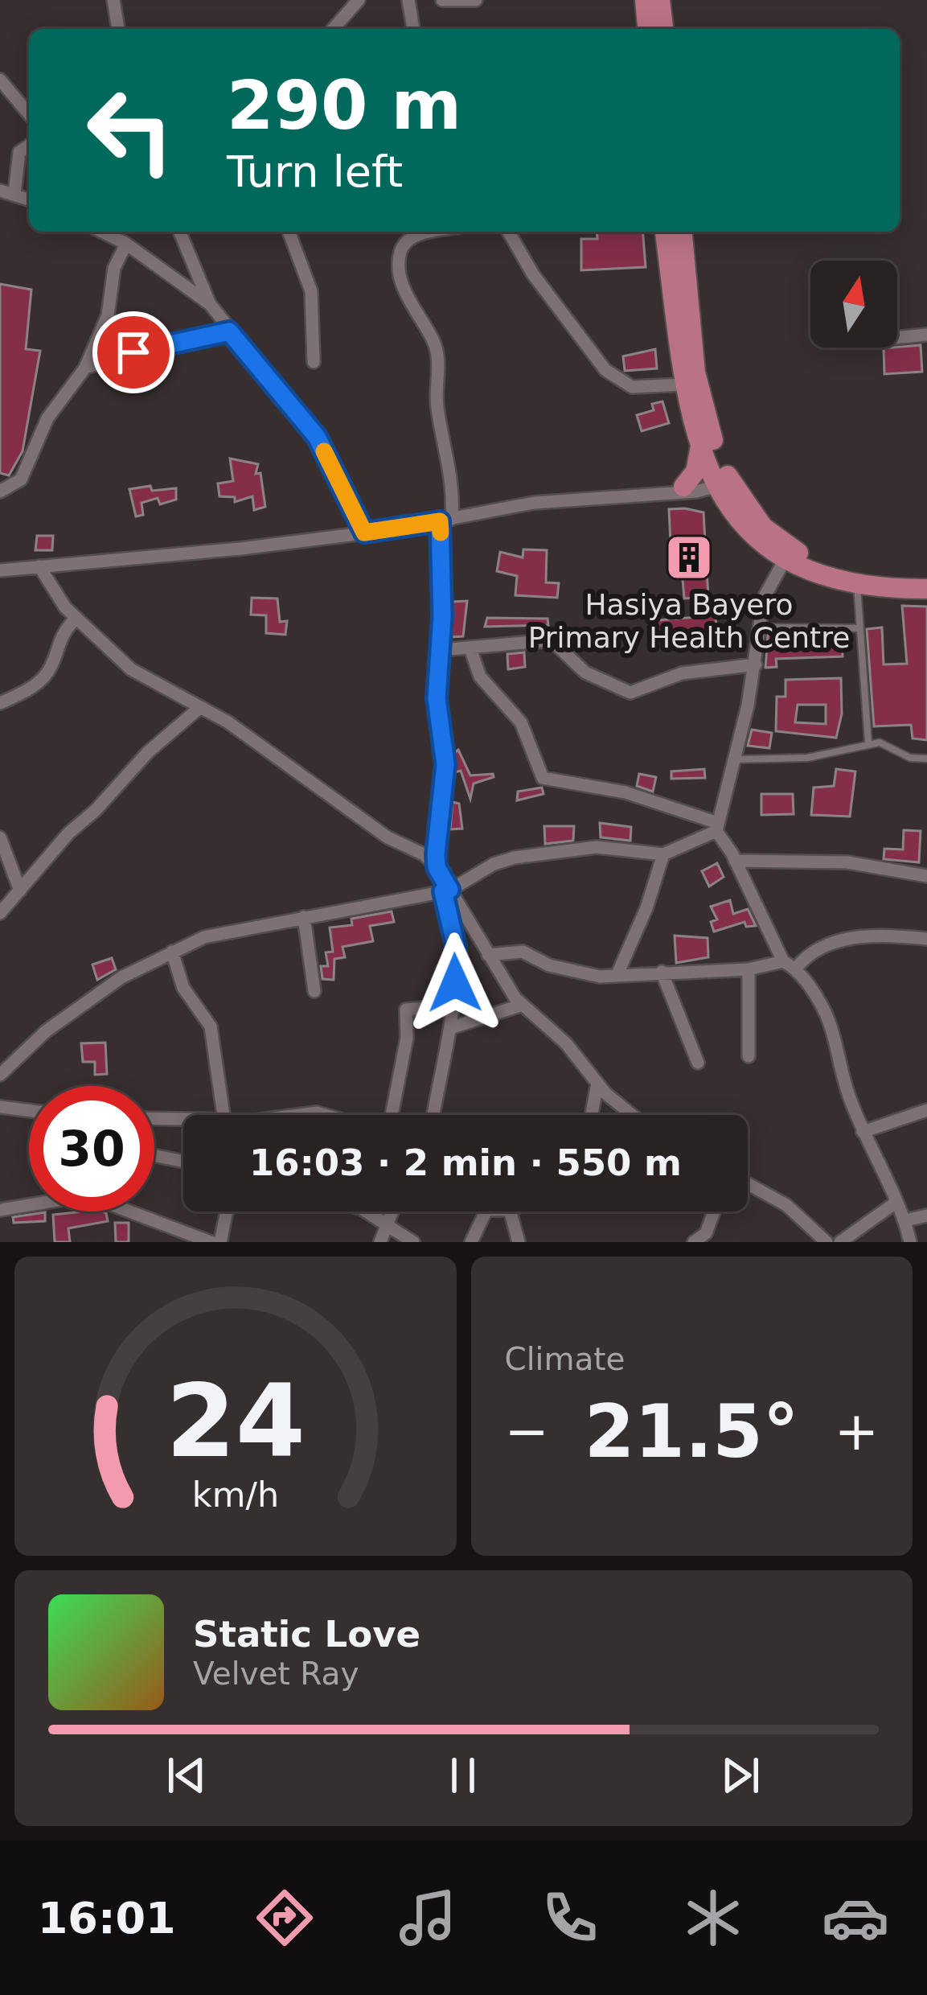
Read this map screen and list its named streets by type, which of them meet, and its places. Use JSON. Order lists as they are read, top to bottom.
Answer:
{
  "places": {
    "building": ["Hasiya Bayero Primary Health Centre"]
  },
  "north": "top",
  "page": {
    "turn": ["290 m", "Turn left"],
    "limit": "30",
    "trip": "16:03 · 2 min · 550 m",
    "tile": "Climate",
    "heat": ["−", "21.5°", "+"],
    "song": ["Static Love", "Velvet Ray"],
    "tabs": "16:01",
    "gauge": ["24", "km/h"]
  }
}
